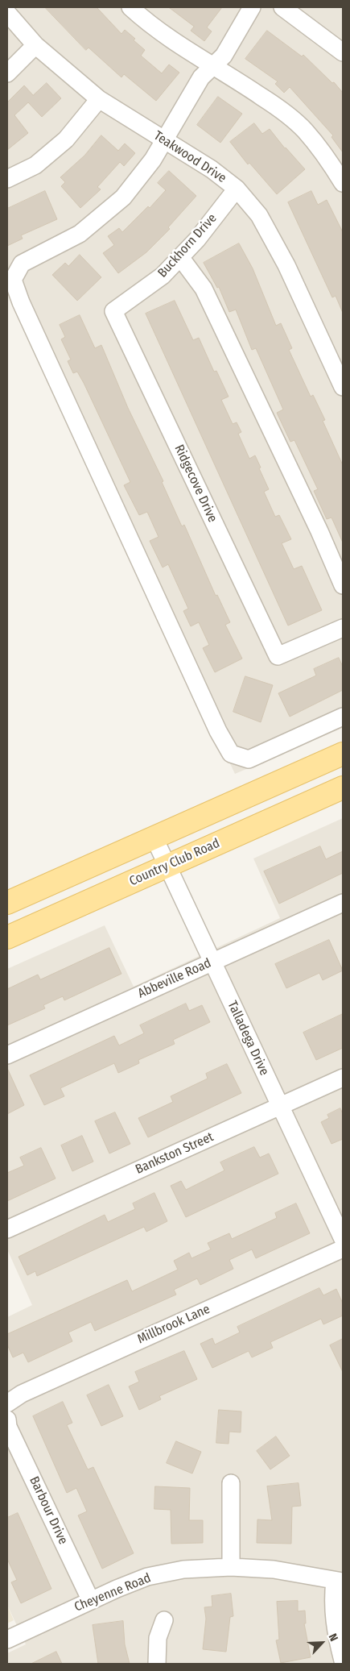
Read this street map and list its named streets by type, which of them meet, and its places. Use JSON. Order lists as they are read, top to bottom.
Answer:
{
  "streets": {
    "main road": ["Country Club Road"],
    "street": [
      "Teakwood Drive",
      "Buckhorn Drive",
      "Ridgecove Drive",
      "Abbeville Road",
      "Talladega Drive",
      "Bankston Street",
      "Millbrook Lane",
      "Barbour Drive",
      "Cheyenne Road"
    ]
  },
  "crossings": [
    ["Teakwood Drive", "Buckhorn Drive"],
    ["Buckhorn Drive", "Ridgecove Drive"],
    ["Country Club Road", "Talladega Drive"],
    ["Abbeville Road", "Talladega Drive"],
    ["Talladega Drive", "Bankston Street"],
    ["Barbour Drive", "Cheyenne Road"]
  ],
  "north": "top right"
}
